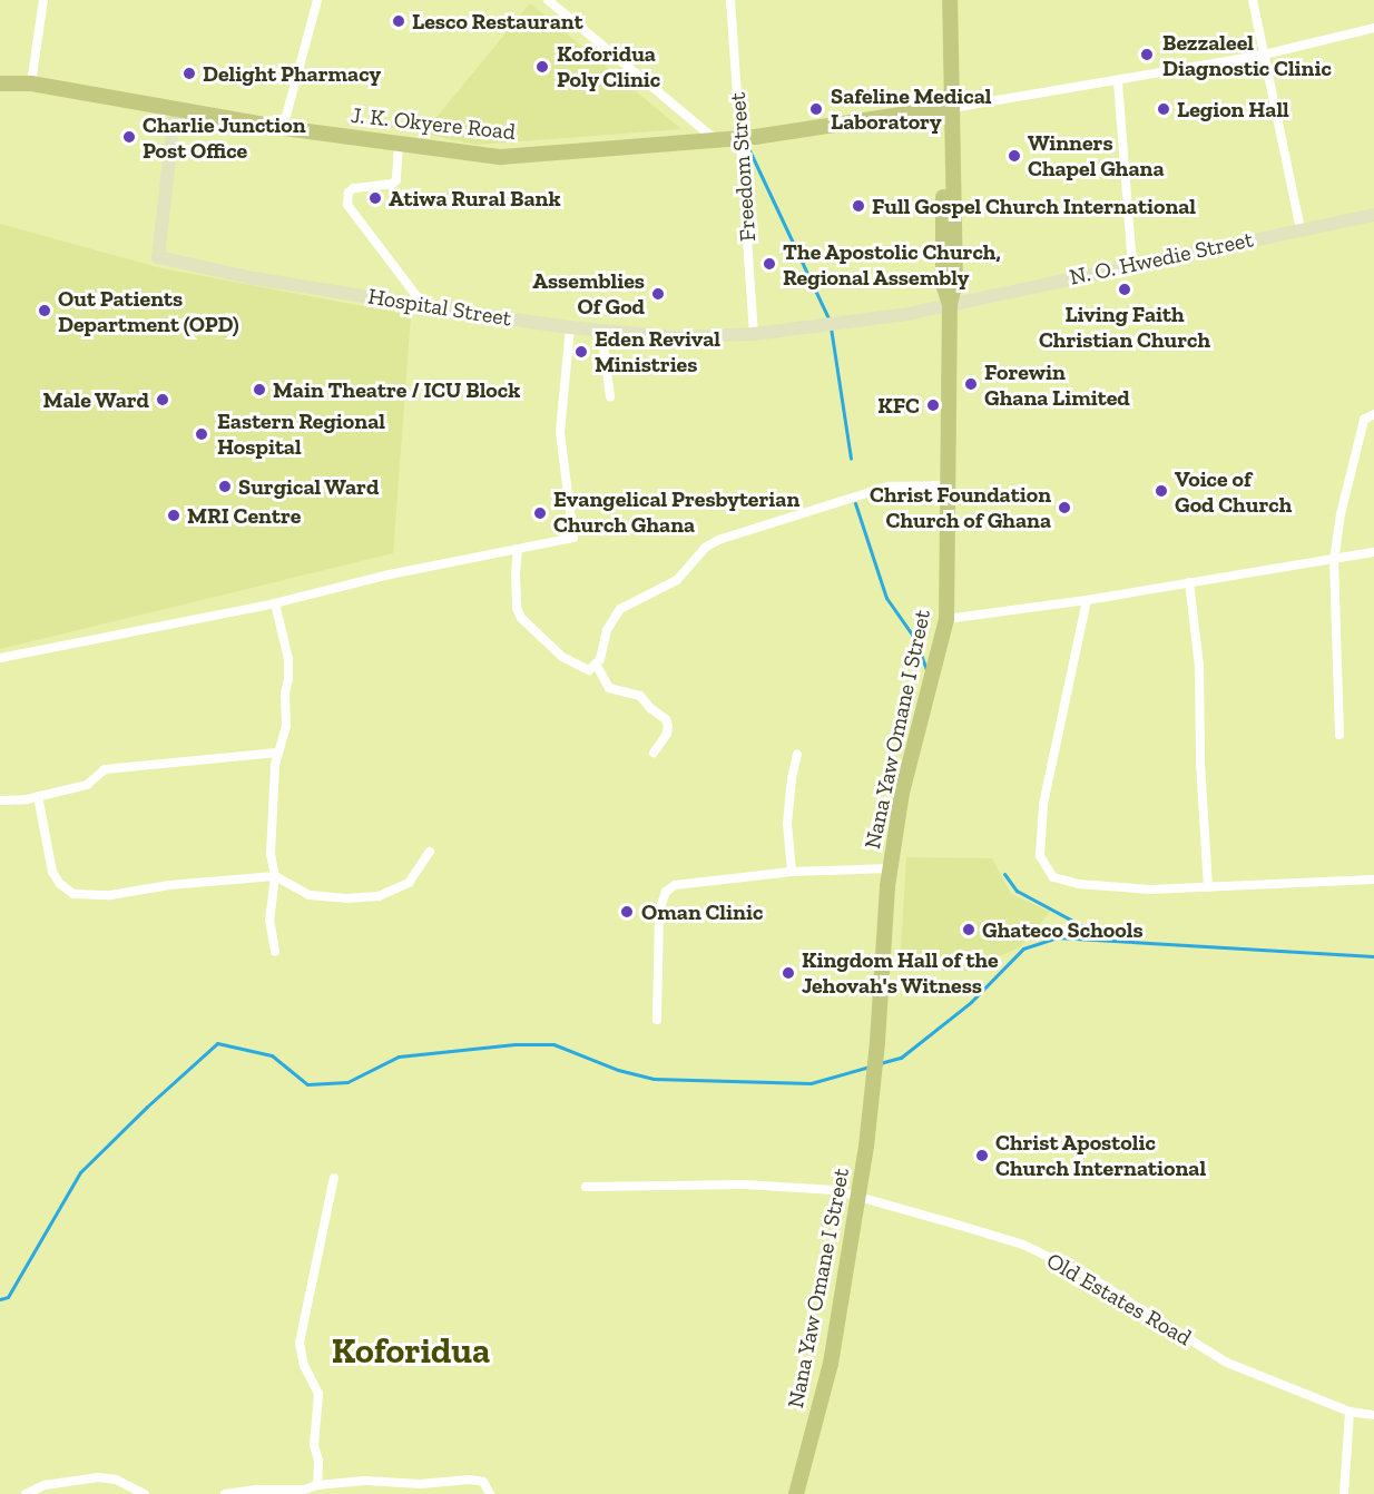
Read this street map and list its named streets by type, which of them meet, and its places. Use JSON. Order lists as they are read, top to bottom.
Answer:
{
  "streets": {
    "main road": ["J. K. Okyere Road", "Nana Yaw Omane I Street"],
    "street": [
      "Freedom Street",
      "N. O. Hwedie Street",
      "Hospital Street",
      "Old Estates Road"
    ]
  },
  "crossings": [
    ["J. K. Okyere Road", "Freedom Street"],
    ["J. K. Okyere Road", "Hospital Street"],
    ["J. K. Okyere Road", "Nana Yaw Omane I Street"],
    ["Freedom Street", "Hospital Street"],
    ["N. O. Hwedie Street", "Hospital Street"],
    ["N. O. Hwedie Street", "Nana Yaw Omane I Street"],
    ["Hospital Street", "Nana Yaw Omane I Street"],
    ["Nana Yaw Omane I Street", "Old Estates Road"]
  ],
  "districts": ["Koforidua"],
  "places": [
    "Lesco Restaurant",
    "Bezzaleel Diagnostic Clinic",
    "Koforidua Poly Clinic",
    "Delight Pharmacy",
    "Safeline Medical Laboratory",
    "Legion Hall",
    "Charlie Junction Post Office",
    "Winners Chapel Ghana",
    "Atiwa Rural Bank",
    "Full Gospel Church International",
    "The Apostolic Church, Regional Assembly",
    "Living Faith Christian Church",
    "Assemblies Of God",
    "Out Patients Department (OPD)",
    "Eden Revival Ministries",
    "Forewin Ghana Limited",
    "Main Theatre / ICU Block",
    "Male Ward",
    "KFC",
    "Eastern Regional Hospital",
    "Surgical Ward",
    "Voice of God Church",
    "Christ Foundation Church of Ghana",
    "Evangelical Presbyterian Church Ghana",
    "MRI Centre",
    "Oman Clinic",
    "Ghateco Schools",
    "Kingdom Hall of the Jehovah's Witness",
    "Christ Apostolic Church International"
  ]
}
